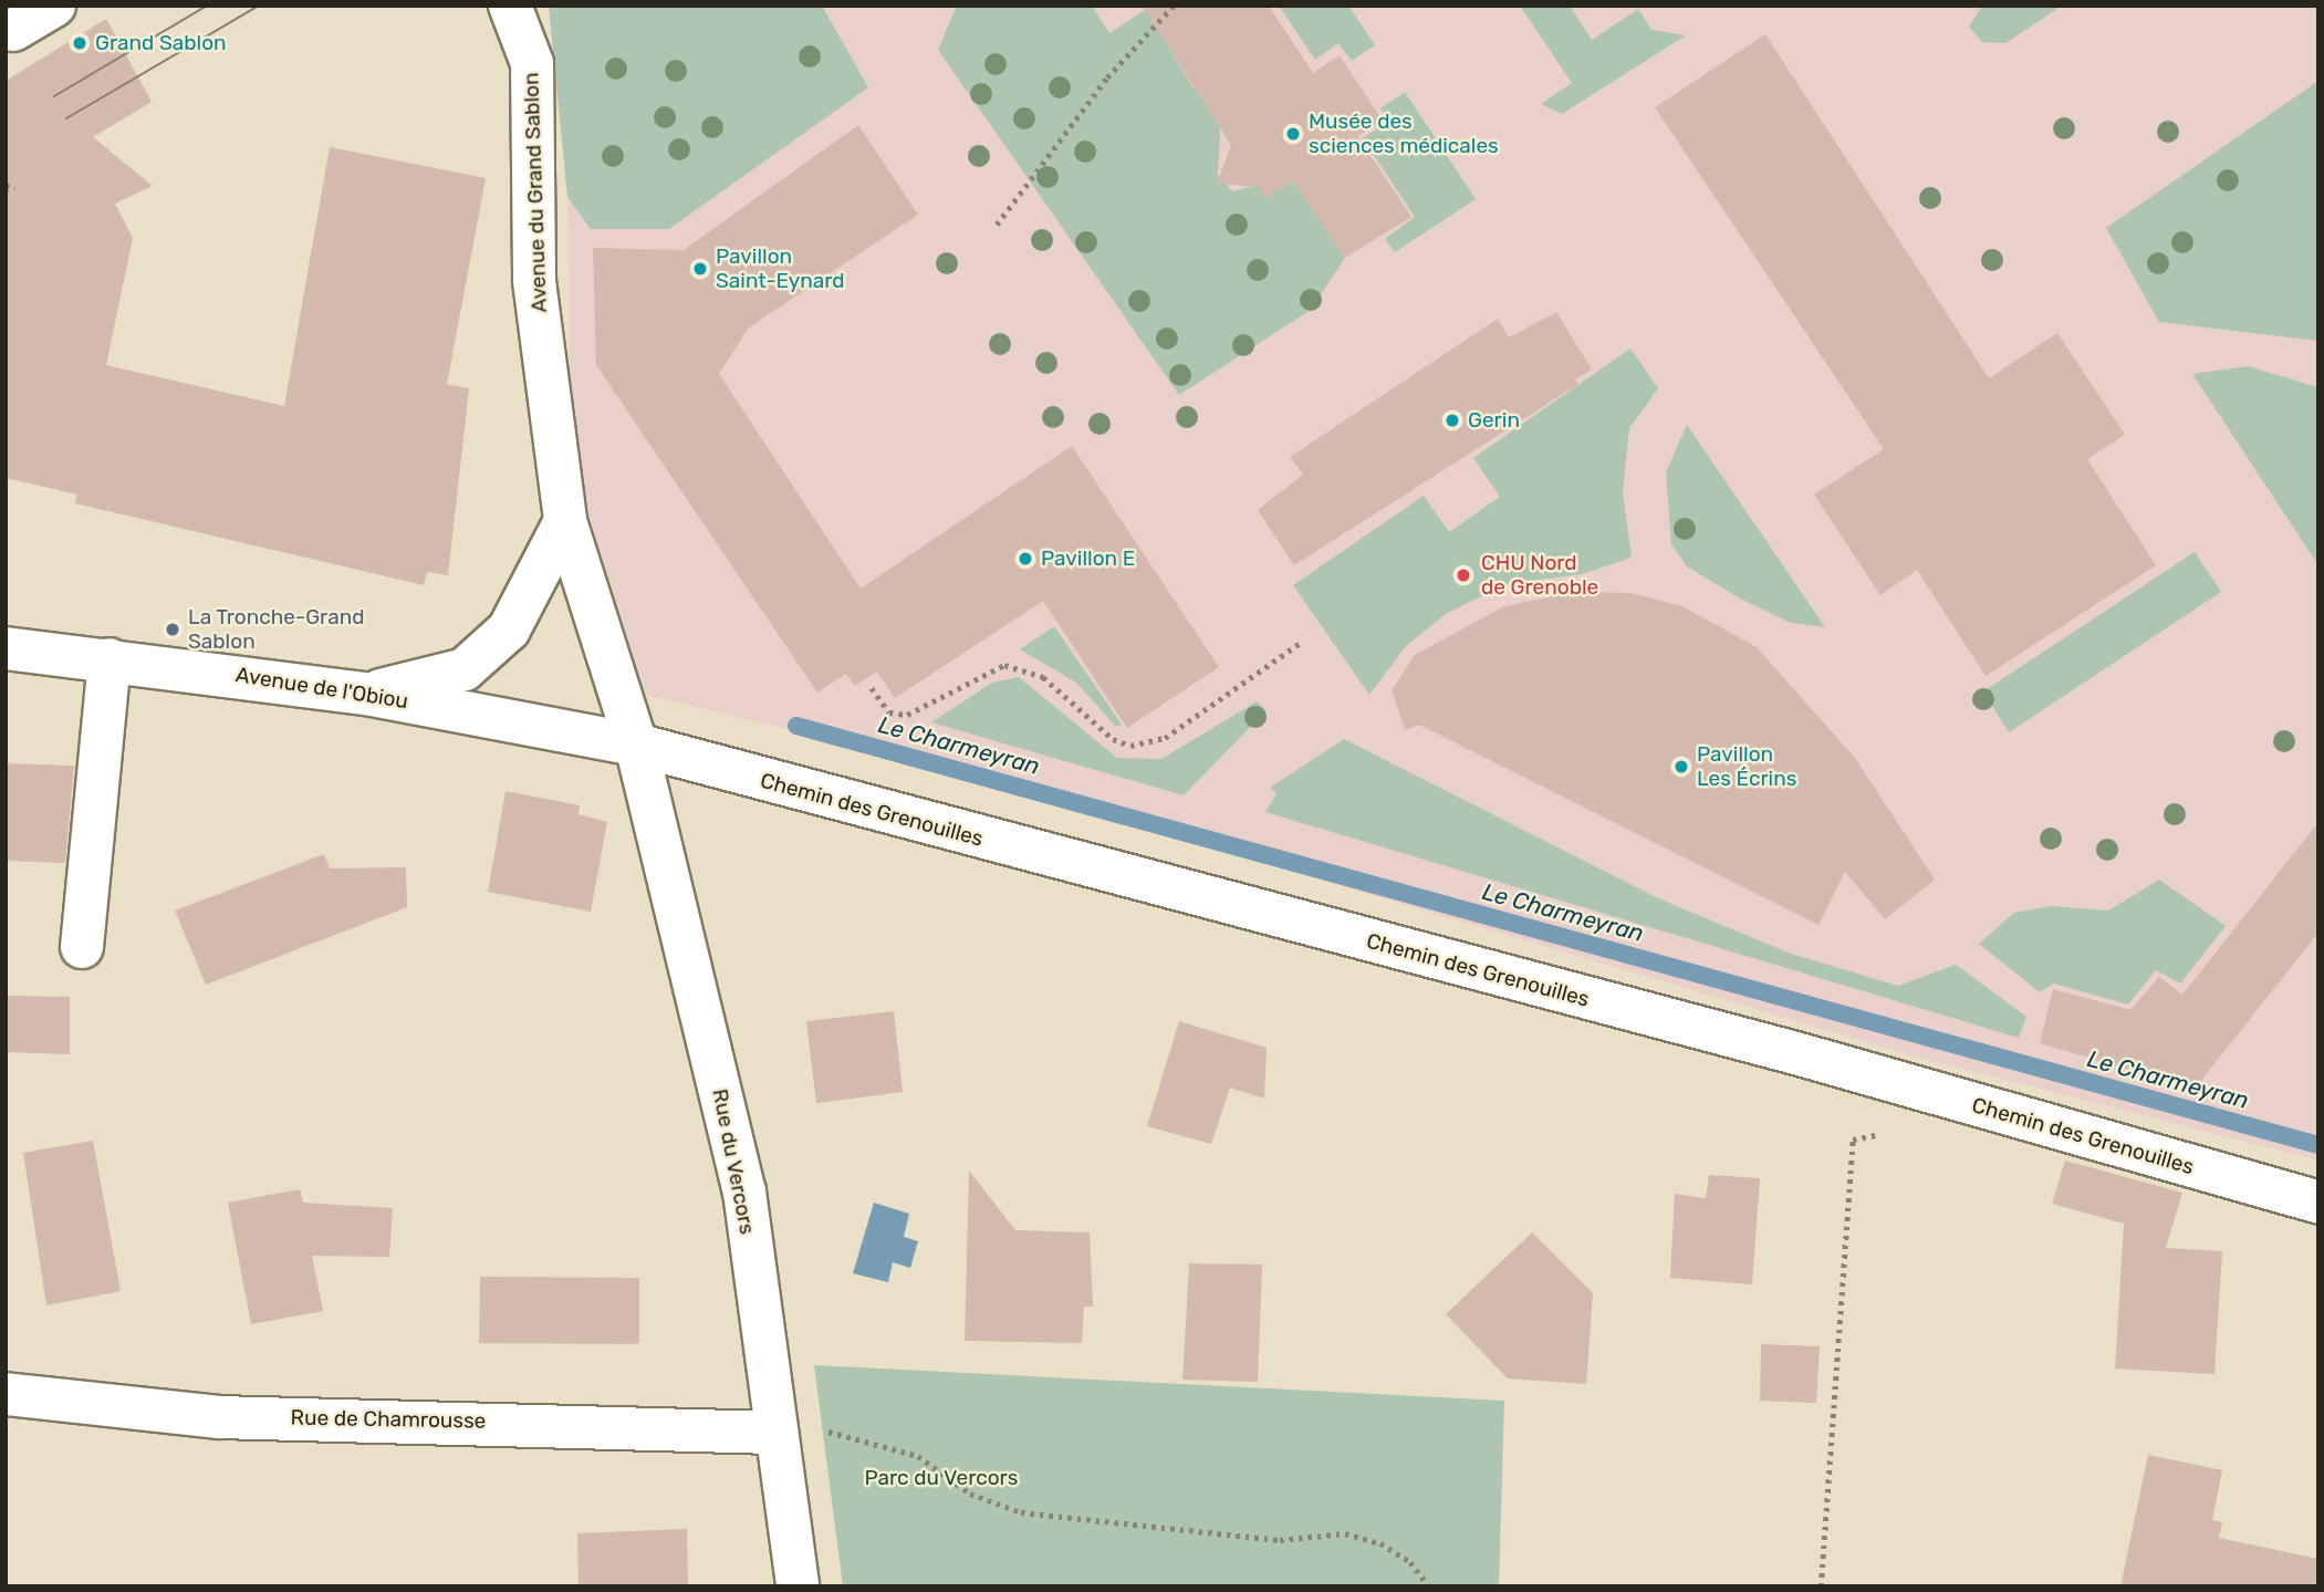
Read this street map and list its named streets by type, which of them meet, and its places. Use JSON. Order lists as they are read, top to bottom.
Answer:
{
  "streets": {
    "street": [
      "Avenue du Grand Sablon",
      "Avenue de l'Obiou",
      "Chemin des Grenouilles",
      "Rue du Vercors",
      "Rue de Chamrousse"
    ]
  },
  "crossings": [
    ["Avenue du Grand Sablon", "Avenue de l'Obiou"],
    ["Avenue du Grand Sablon", "Chemin des Grenouilles"],
    ["Avenue du Grand Sablon", "Rue du Vercors"],
    ["Avenue de l'Obiou", "Chemin des Grenouilles"],
    ["Avenue de l'Obiou", "Rue du Vercors"],
    ["Chemin des Grenouilles", "Rue du Vercors"],
    ["Rue du Vercors", "Rue de Chamrousse"]
  ],
  "water": ["Le Charmeyran"],
  "parks": ["Parc du Vercors"],
  "places": [
    "Grand Sablon",
    "Musée des sciences médicales",
    "Pavillon Saint-Eynard",
    "Gerin",
    "Pavillon E",
    "CHU Nord de Grenoble",
    "La Tronche-Grand Sablon",
    "Pavillon Les Écrins"
  ]
}
